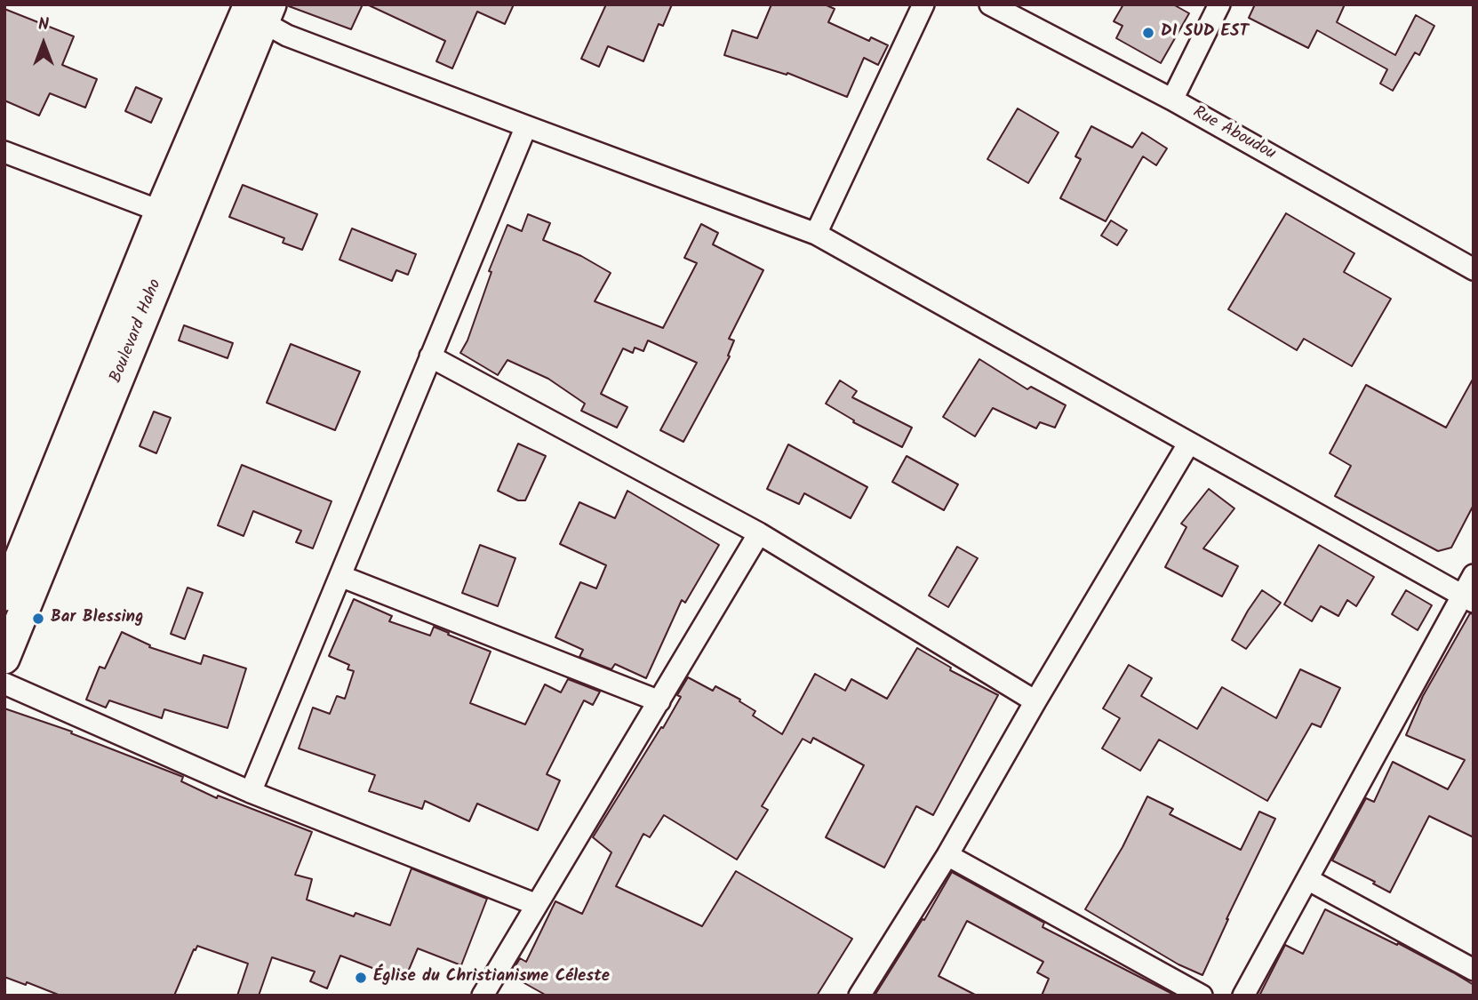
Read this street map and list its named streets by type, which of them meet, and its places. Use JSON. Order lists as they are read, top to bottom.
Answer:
{
  "streets": {
    "main road": ["Boulevard Haho"],
    "street": ["Rue Aboudou"]
  },
  "places": ["DI SUD EST", "Bar Blessing", "Église du Christianisme Céleste"],
  "north": "top"
}
